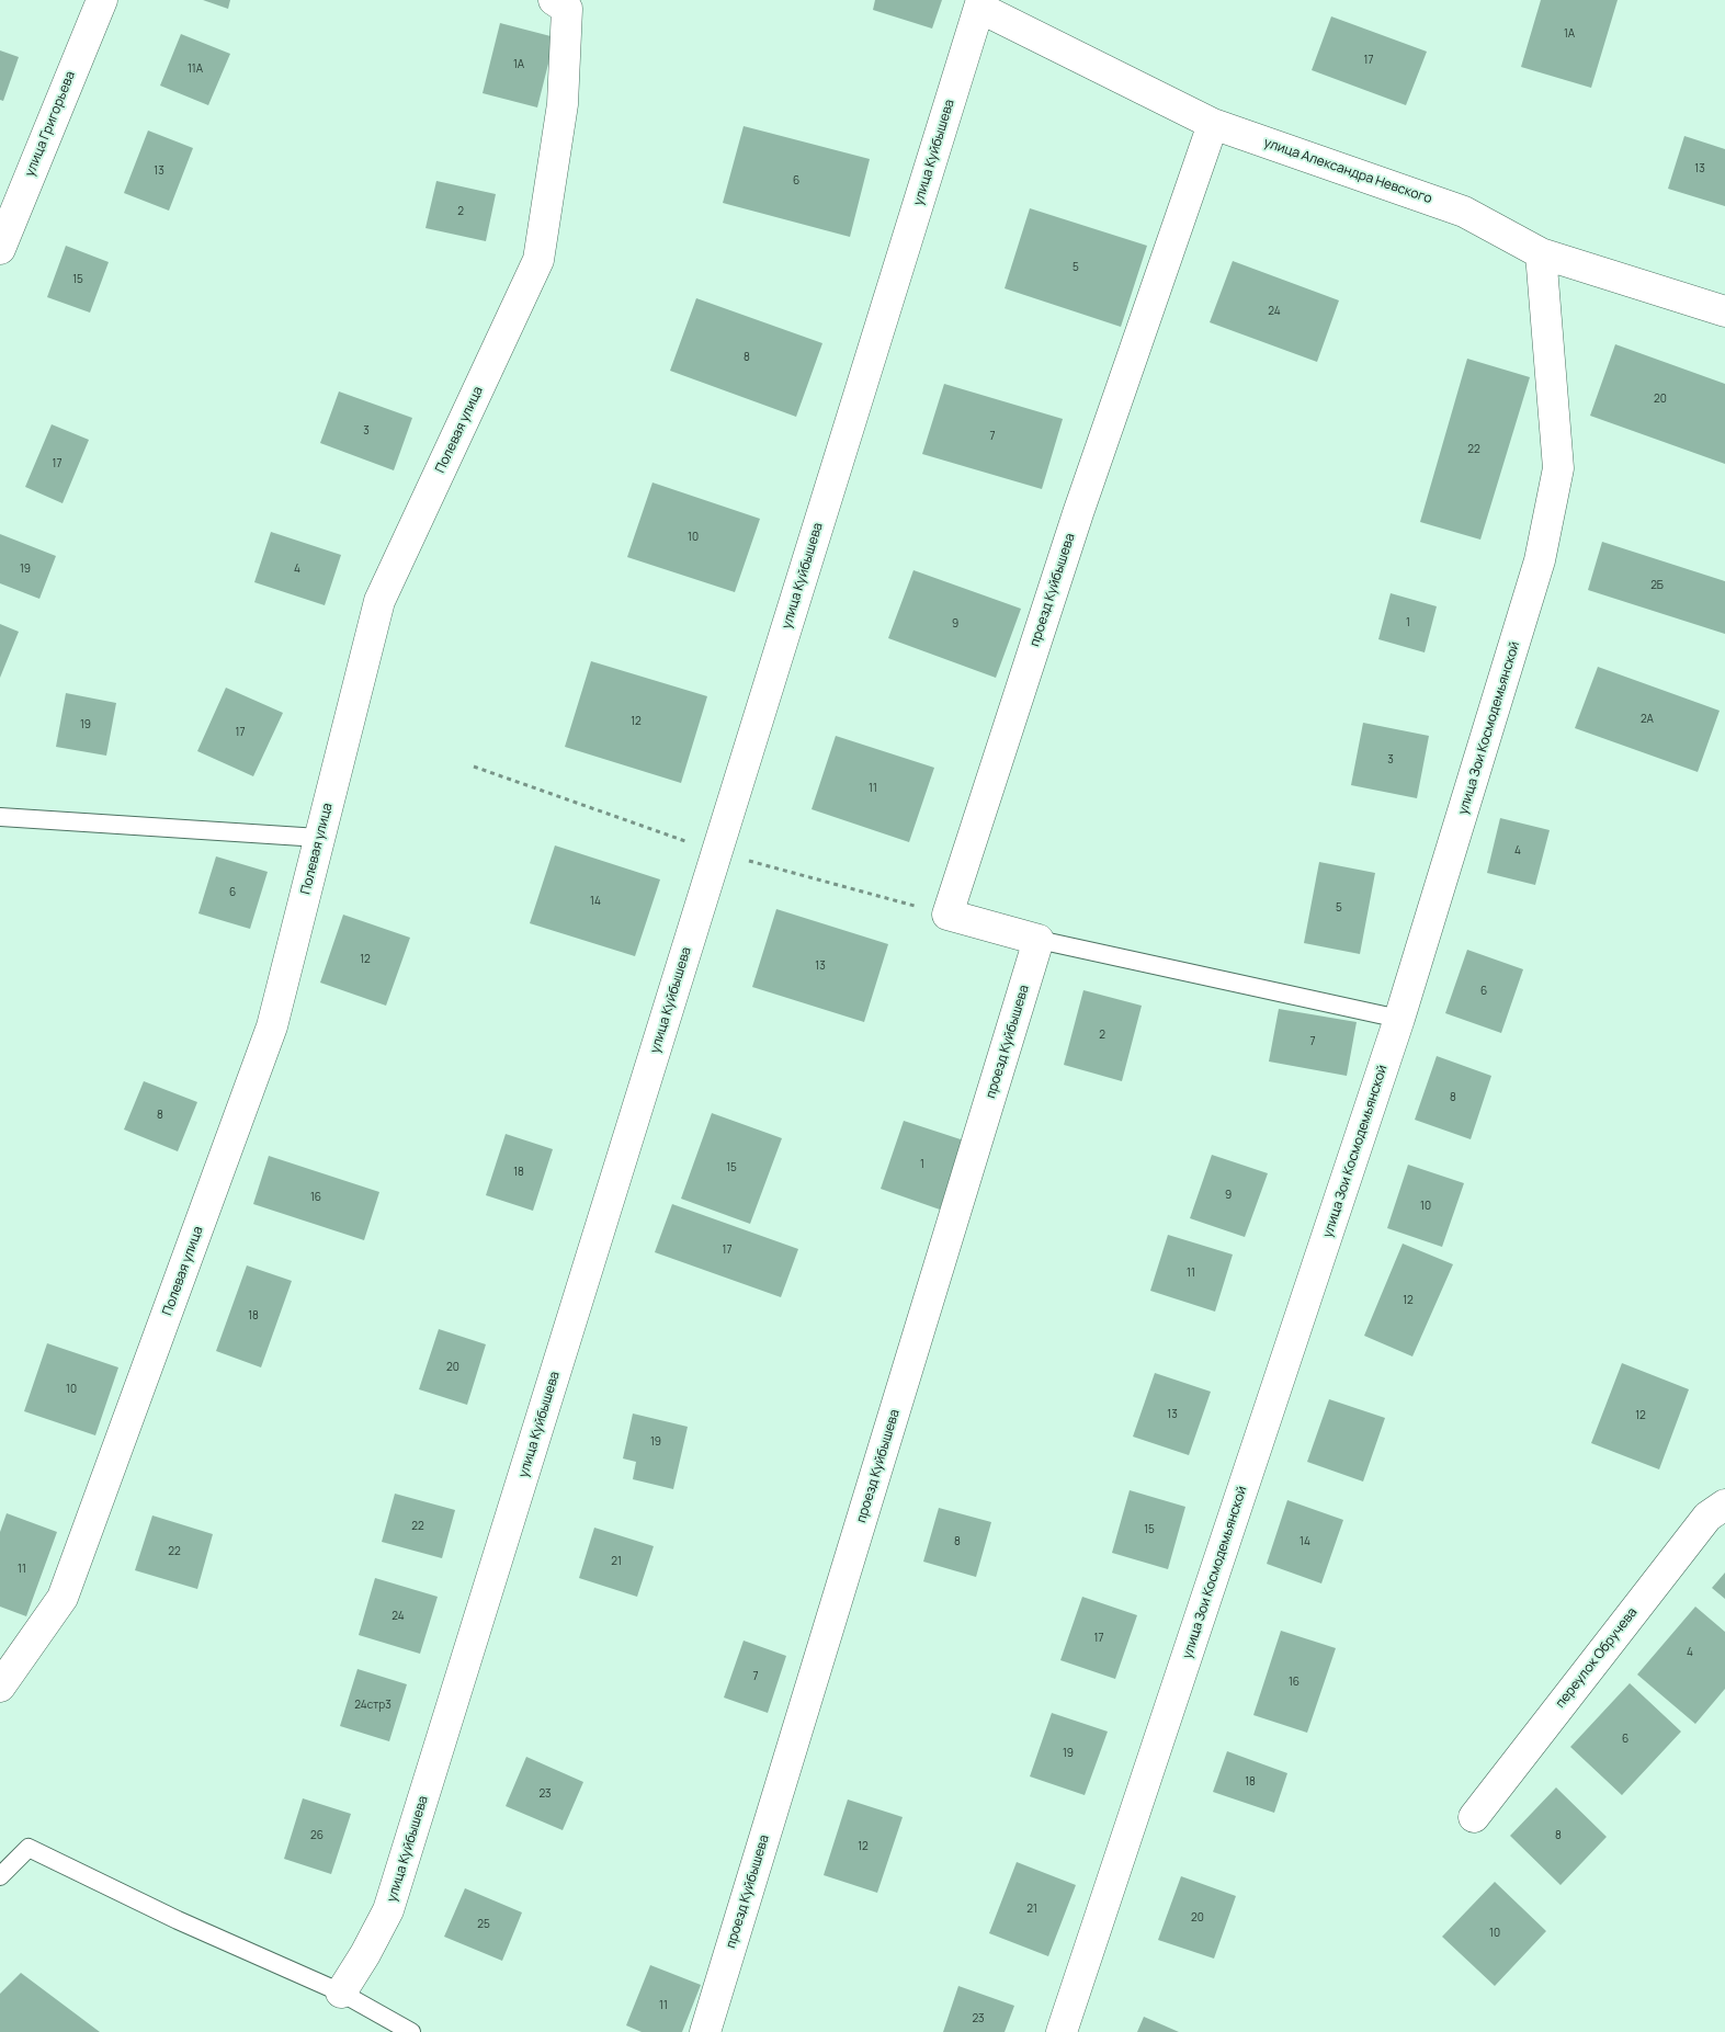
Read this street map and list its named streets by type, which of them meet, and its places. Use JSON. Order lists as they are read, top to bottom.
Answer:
{
  "streets": {
    "street": [
      "улица Григорьева",
      "улица Куйбышева",
      "улица Александра Невского",
      "Полевая улица",
      "проезд Куйбышева",
      "улица Зои Космодемьянской",
      "переулок Обручева"
    ]
  },
  "crossings": [
    ["улица Куйбышева", "улица Александра Невского"],
    ["улица Александра Невского", "проезд Куйбышева"],
    ["улица Александра Невского", "улица Зои Космодемьянской"]
  ],
  "house_numbers": [
    "1А",
    "17",
    "1А",
    "11А",
    "13",
    "13",
    "6",
    "2",
    "5",
    "15",
    "24",
    "8",
    "20",
    "3",
    "7",
    "22",
    "17",
    "10",
    "19",
    "4",
    "2Б",
    "1",
    "9",
    "2А",
    "12",
    "19",
    "17",
    "3",
    "11",
    "4",
    "6",
    "14",
    "5",
    "12",
    "13",
    "6",
    "2",
    "7",
    "8",
    "8",
    "1",
    "15",
    "18",
    "9",
    "16",
    "10",
    "17",
    "11",
    "12",
    "18",
    "20",
    "10",
    "13",
    "12",
    "19",
    "22",
    "15",
    "8",
    "14",
    "22",
    "21",
    "11",
    "24",
    "17",
    "4",
    "7",
    "16",
    "24стр3",
    "6",
    "19",
    "18",
    "23",
    "26",
    "8",
    "12",
    "21",
    "20",
    "25",
    "10",
    "11",
    "23"
  ]
}
